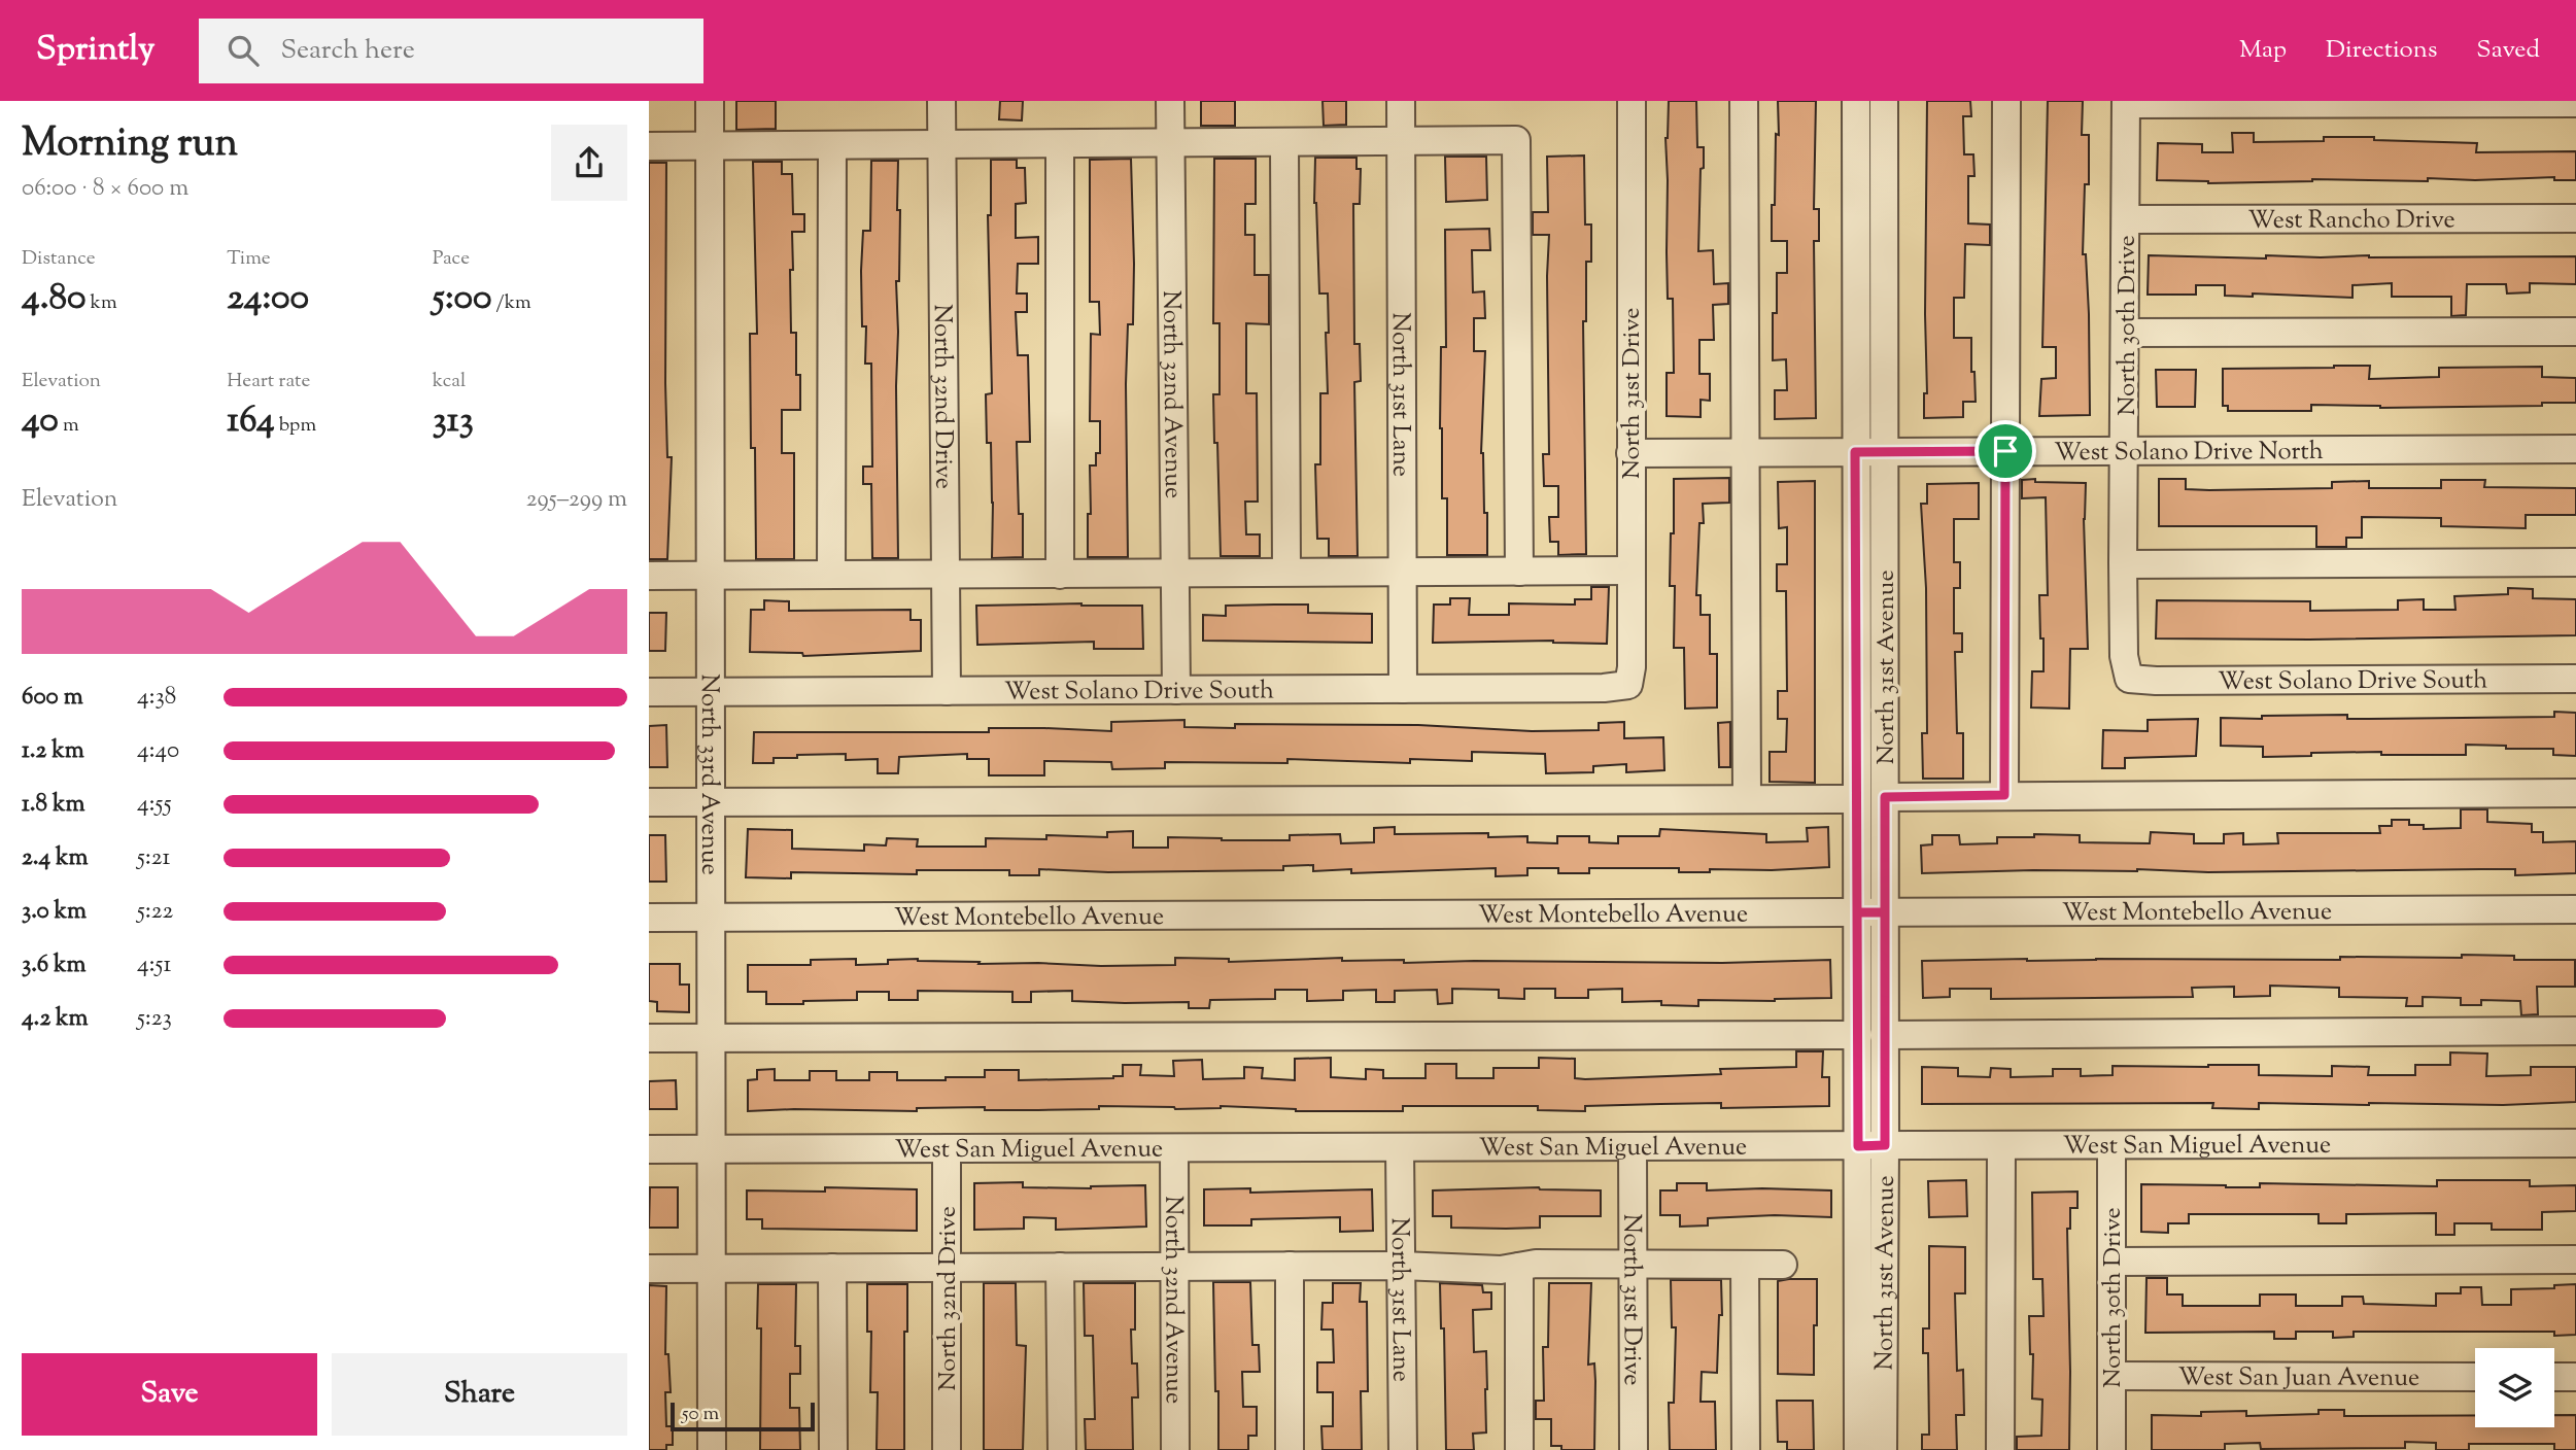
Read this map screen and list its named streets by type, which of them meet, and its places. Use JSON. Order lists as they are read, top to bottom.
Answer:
{
  "streets": {
    "street": [
      "West Rancho Drive",
      "North 30th Drive",
      "North 31st Drive",
      "North 31st Lane",
      "North 32nd Drive",
      "North 32nd Avenue",
      "West Solano Drive North",
      "North 31st Avenue",
      "West Solano Drive South",
      "North 33rd Avenue",
      "West Montebello Avenue",
      "West San Miguel Avenue",
      "West San Juan Avenue"
    ]
  },
  "crossings": [
    ["West Rancho Drive", "North 30th Drive"],
    ["North 30th Drive", "West Solano Drive North"],
    ["North 30th Drive", "West Solano Drive South"],
    ["North 30th Drive", "West San Miguel Avenue"],
    ["North 30th Drive", "West San Juan Avenue"],
    ["North 31st Drive", "West Solano Drive North"],
    ["North 31st Drive", "West Solano Drive South"],
    ["North 31st Drive", "West San Miguel Avenue"],
    ["North 31st Lane", "West Solano Drive South"],
    ["North 31st Lane", "West San Miguel Avenue"],
    ["North 32nd Drive", "West Solano Drive South"],
    ["North 32nd Drive", "West San Miguel Avenue"],
    ["North 32nd Avenue", "West Solano Drive South"],
    ["North 32nd Avenue", "West San Miguel Avenue"],
    ["West Solano Drive North", "North 31st Avenue"],
    ["North 31st Avenue", "West Montebello Avenue"],
    ["North 31st Avenue", "West San Miguel Avenue"],
    ["West Solano Drive South", "North 33rd Avenue"],
    ["North 33rd Avenue", "West Montebello Avenue"],
    ["North 33rd Avenue", "West San Miguel Avenue"]
  ],
  "scale_bar": "50 m",
  "page": {
    "header": "Sprintly",
    "search": "Search here",
    "nav": ["Map", "Directions", "Saved"],
    "heading": ["Morning run", "06:00 · 8 × 600 m"],
    "stats": [
      ["Distance", "4.80 km"],
      ["Time", "24:00"],
      ["Pace", "5:00 /km"],
      ["Elevation", "40 m"],
      ["Heart rate", "164 bpm"],
      ["kcal", "313"]
    ],
    "chart": ["Elevation", "295–299 m"],
    "list": [
      {
        "name": "600 m",
        "note": "4:38"
      },
      {
        "name": "1.2 km",
        "note": "4:40"
      },
      {
        "name": "1.8 km",
        "note": "4:55"
      },
      {
        "name": "2.4 km",
        "note": "5:21"
      },
      {
        "name": "3.0 km",
        "note": "5:22"
      },
      {
        "name": "3.6 km",
        "note": "4:51"
      },
      {
        "name": "4.2 km",
        "note": "5:23"
      }
    ],
    "buttons": ["Save", "Share"],
    "scale": "50 m"
  }
}
